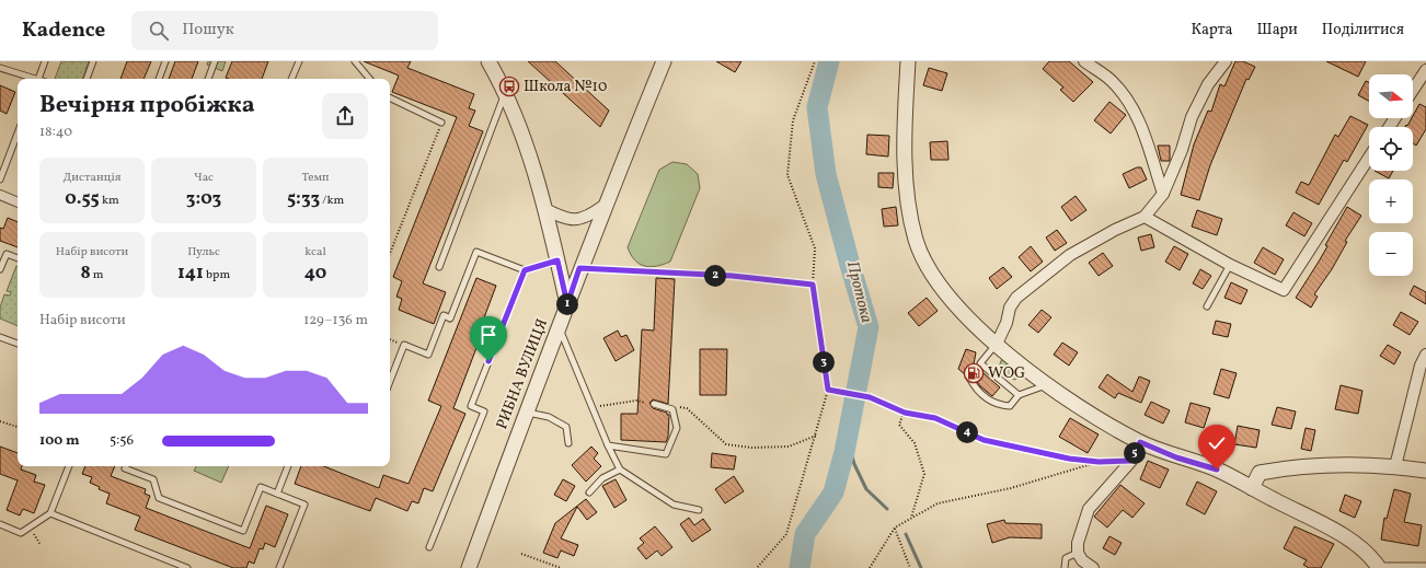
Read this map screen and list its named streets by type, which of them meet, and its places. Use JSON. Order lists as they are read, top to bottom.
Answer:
{
  "streets": {
    "street": ["РИБНА ВУЛИЦЯ"]
  },
  "water": ["Протока"],
  "places": {
    "bus stop": ["Школа №10"],
    "fuel station": ["WOG"]
  },
  "north": "right",
  "page": {
    "header": "Kadence",
    "search": "Пошук",
    "nav": ["Карта", "Шари", "Поділитися"],
    "map_buttons": ["+", "−"],
    "heading": ["Вечірня пробіжка", "18:40"],
    "stats": [
      ["Дистанція", "0.55 km"],
      ["Час", "3:03"],
      ["Темп", "5:33 /km"],
      ["Набір висоти", "8 m"],
      ["Пульс", "141 bpm"],
      ["kcal", "40"]
    ],
    "pins": [
      "2",
      "1",
      "3",
      "4",
      "5"
    ],
    "chart": ["Набір висоти", "129–136 m"],
    "list": [
      {
        "name": "100 m",
        "note": "5:56"
      }
    ]
  }
}
